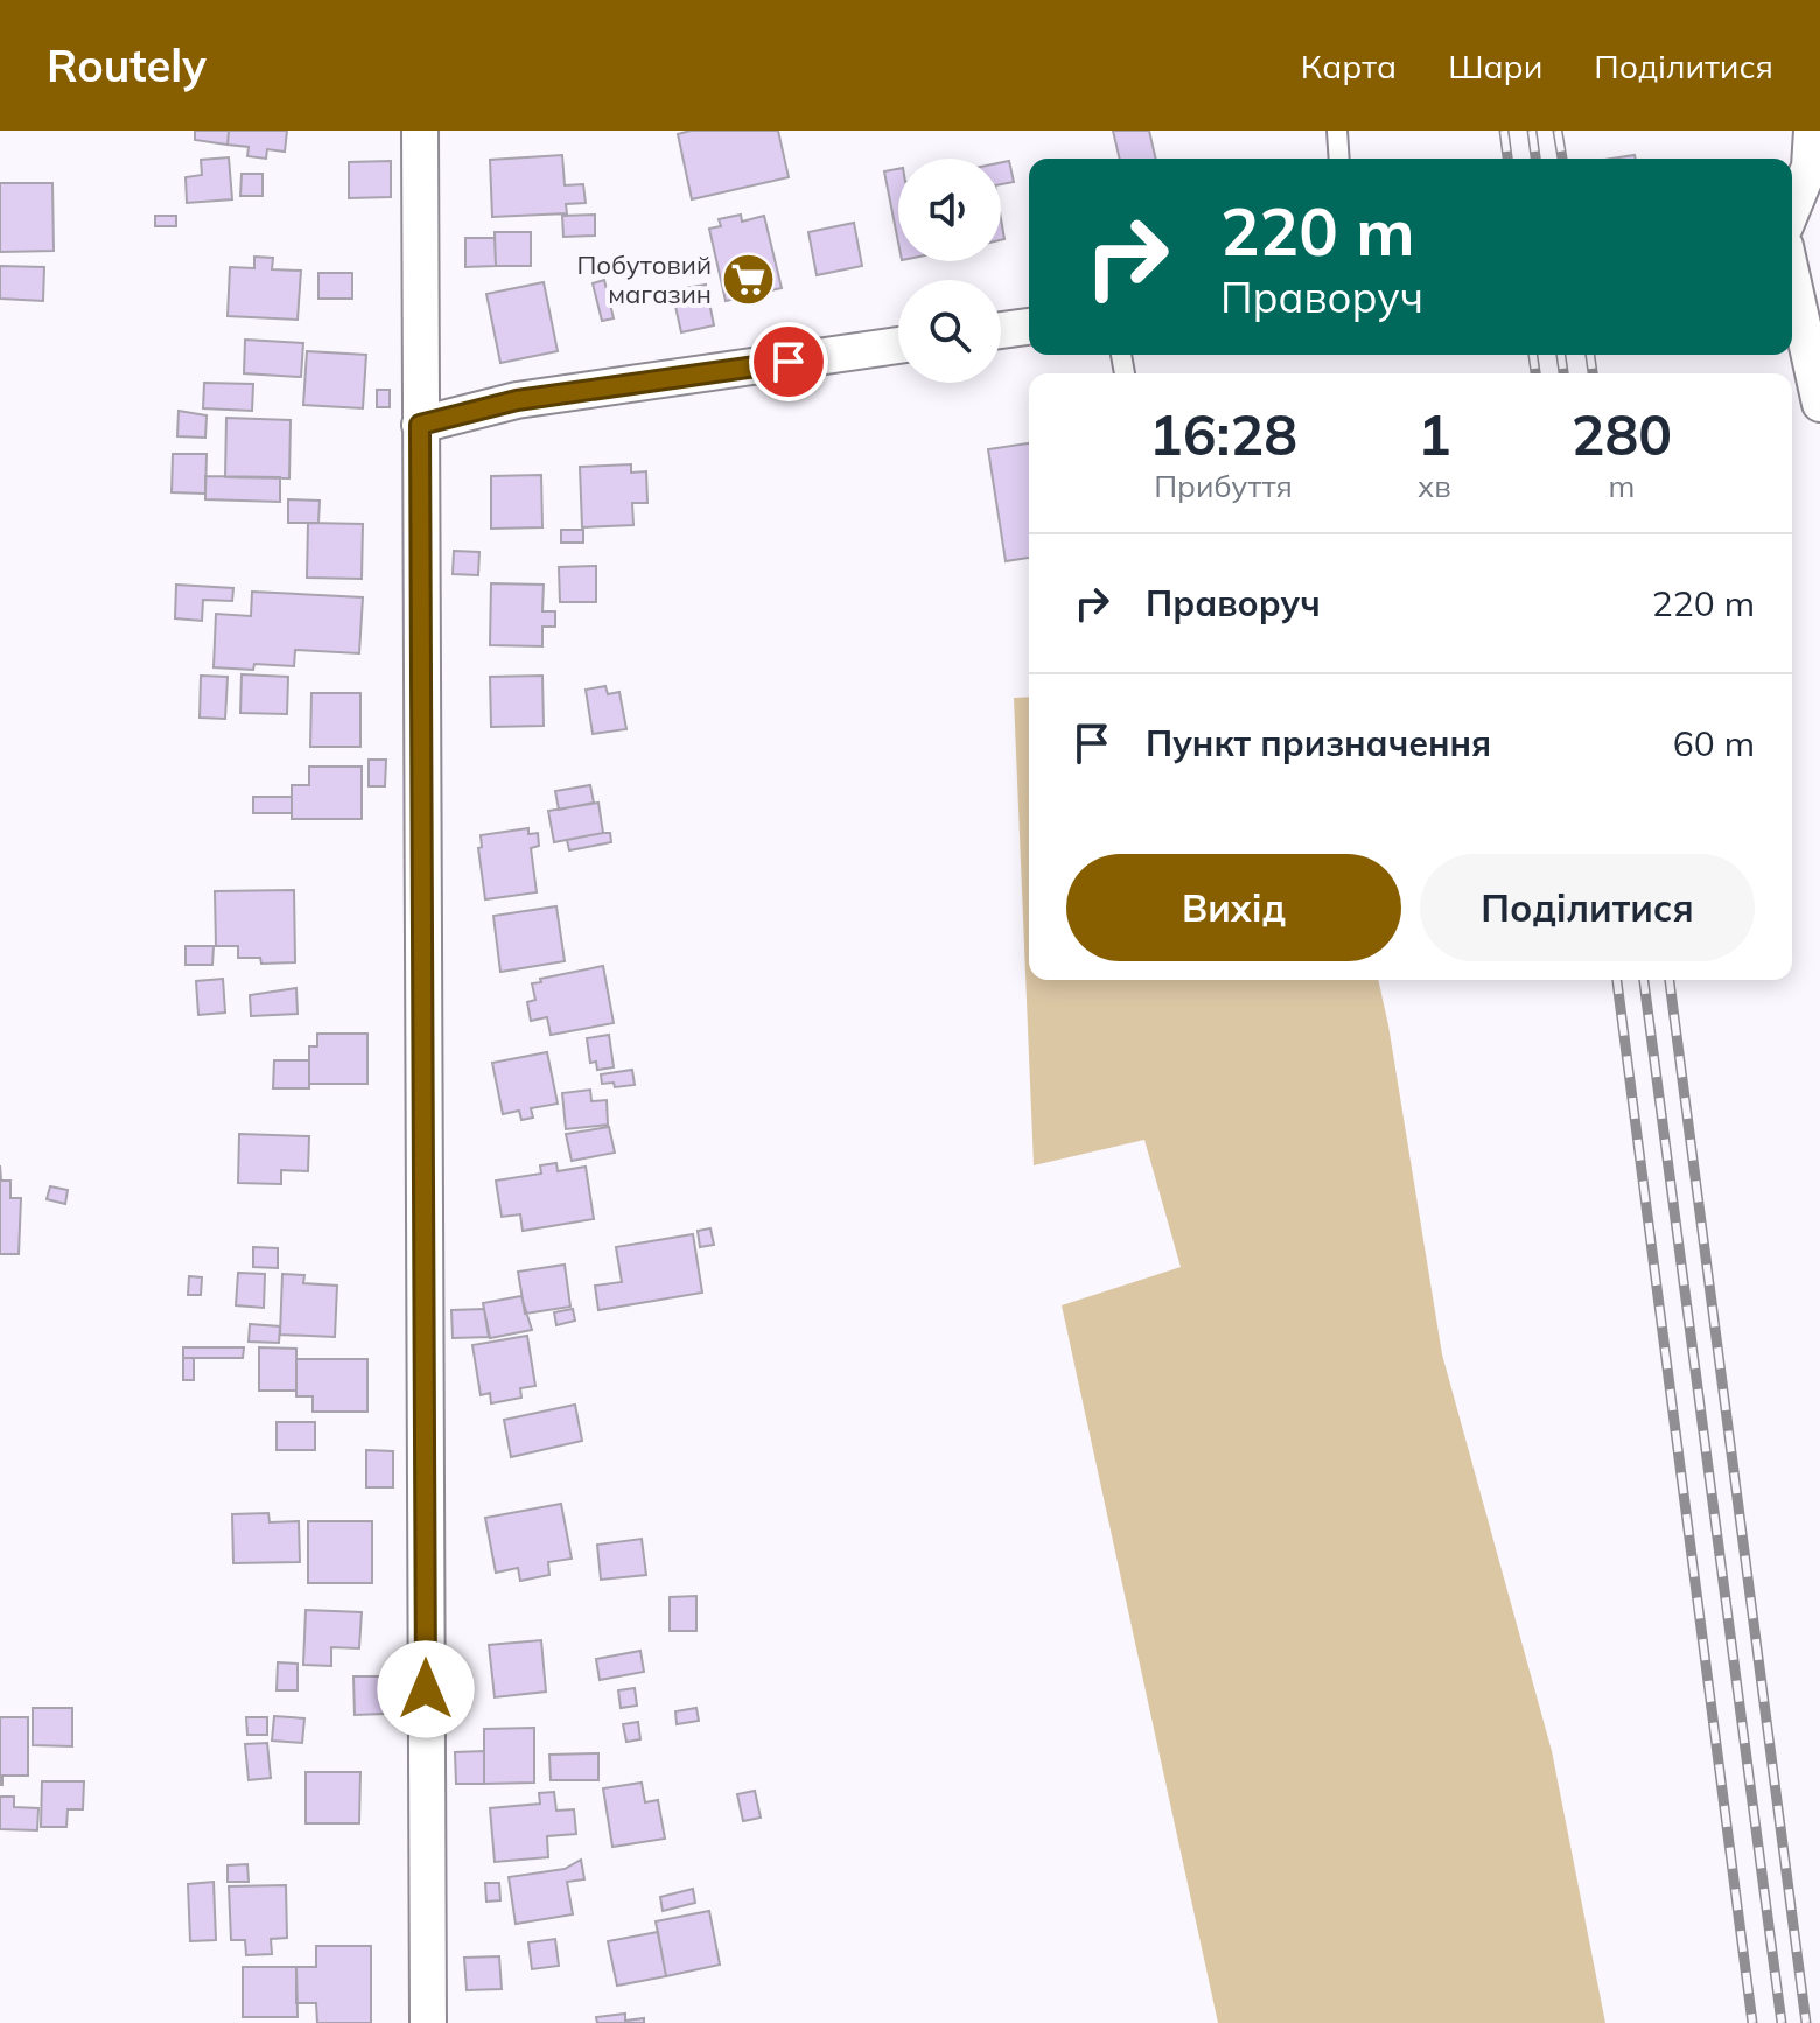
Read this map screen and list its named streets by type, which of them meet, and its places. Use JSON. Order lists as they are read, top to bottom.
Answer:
{
  "places": {
    "supermarket": ["Побутовий магазин"]
  },
  "page": {
    "header": "Routely",
    "nav": ["Карта", "Шари", "Поділитися"],
    "turn": ["220 m", "Праворуч"],
    "eta": [
      "16:28",
      "Прибуття",
      "1",
      "хв",
      "280",
      "m"
    ],
    "list": [
      {
        "name": "Праворуч",
        "value": "220 m"
      },
      {
        "name": "Пункт призначення",
        "value": "60 m"
      }
    ],
    "buttons": ["Вихід", "Поділитися"]
  }
}
